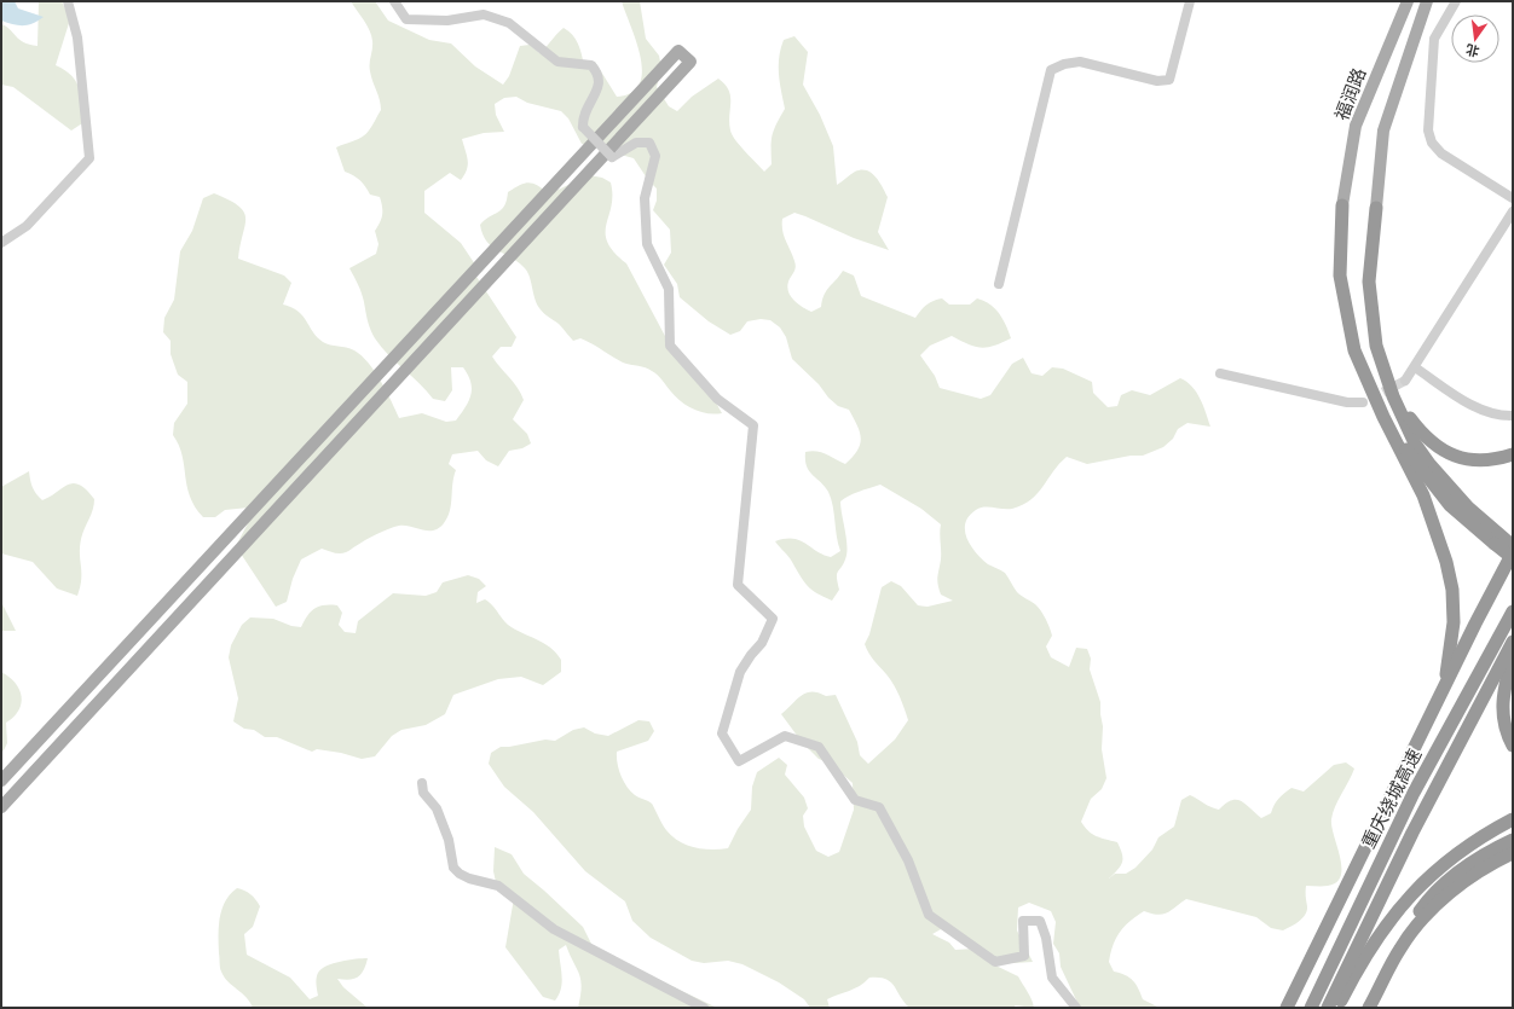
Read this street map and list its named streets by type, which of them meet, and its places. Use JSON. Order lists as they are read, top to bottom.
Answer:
{
  "streets": {
    "highway": ["重庆绕城高速"],
    "main road": ["福润路"]
  },
  "north": "bottom"
}
